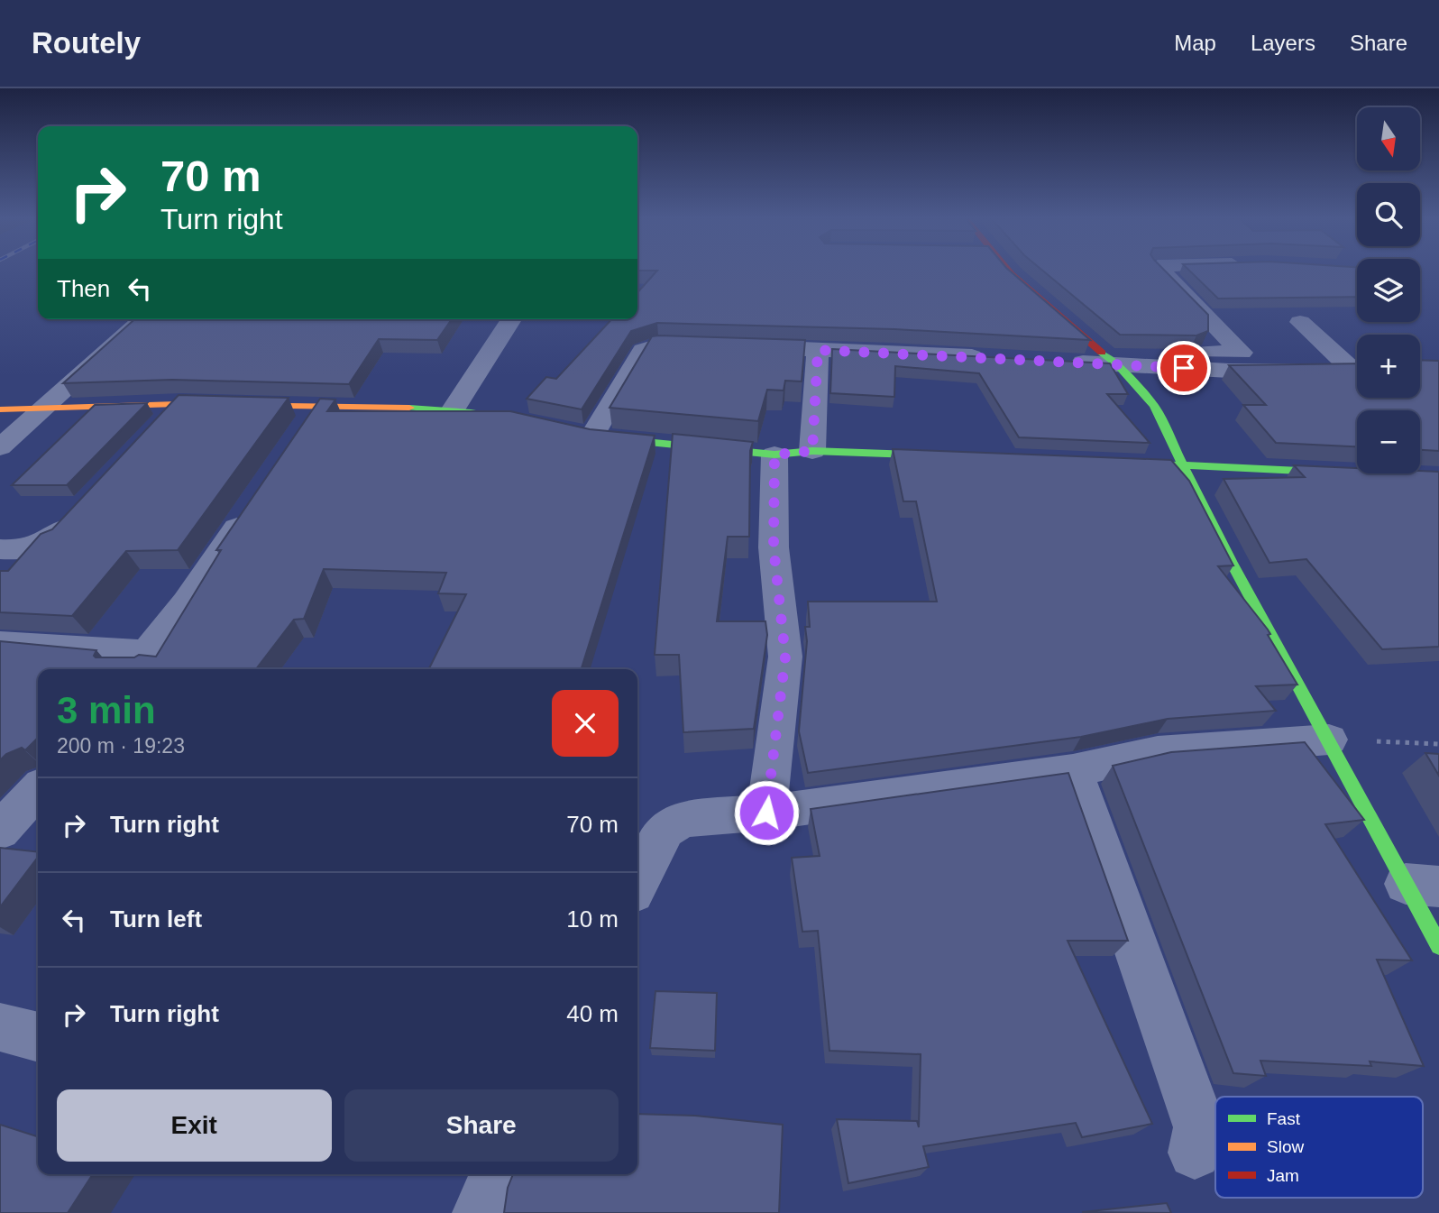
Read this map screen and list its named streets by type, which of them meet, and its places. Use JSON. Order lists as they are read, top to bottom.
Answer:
{
  "legend": ["Fast", "Slow", "Jam"],
  "north": "bottom",
  "page": {
    "header": "Routely",
    "nav": ["Map", "Layers", "Share"],
    "map_buttons": ["+", "−"],
    "turn": ["70 m", "Turn right"],
    "then": "Then",
    "heading": ["3 min", "200 m · 19:23"],
    "list": [
      {
        "name": "Turn right",
        "value": "70 m"
      },
      {
        "name": "Turn left",
        "value": "10 m"
      },
      {
        "name": "Turn right",
        "value": "40 m"
      }
    ],
    "buttons": ["Exit", "Share"]
  }
}
